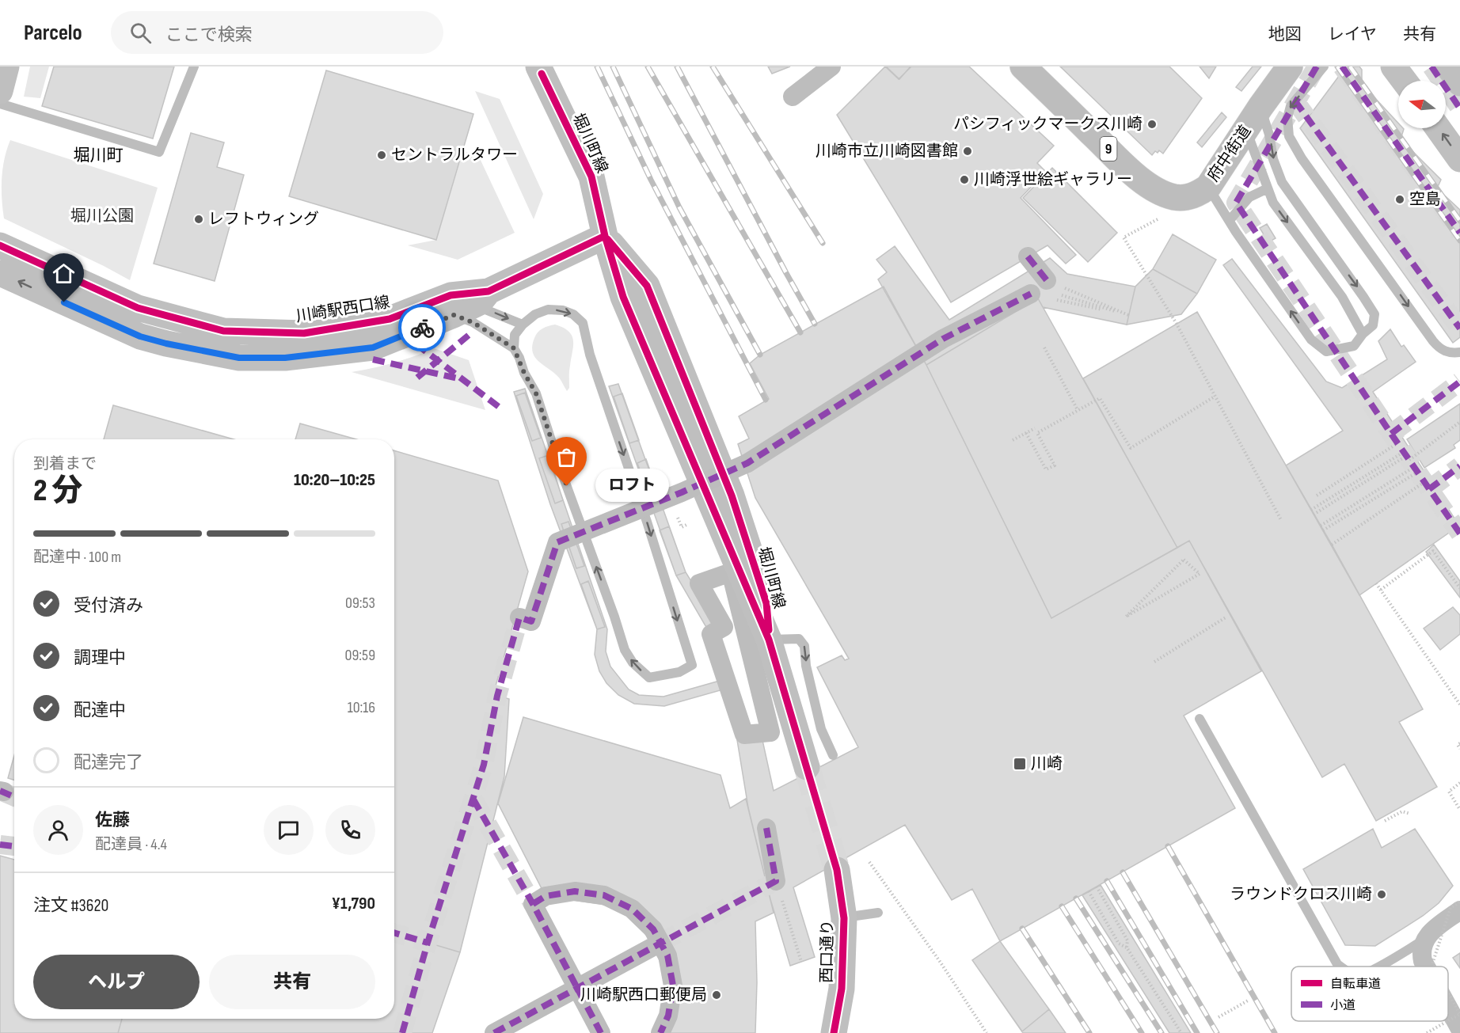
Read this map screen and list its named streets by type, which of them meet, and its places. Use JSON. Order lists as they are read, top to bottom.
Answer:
{
  "streets": {
    "main road": ["9", "府中街道"],
    "street": ["堀川町線", "川崎駅西口線", "西口通り"]
  },
  "crossings": [
    ["堀川町線", "川崎駅西口線"]
  ],
  "districts": ["堀川町"],
  "parks": ["堀川公園"],
  "places": {
    "other": [
      "パシフィックマークス川崎",
      "川崎市立川崎図書館",
      "セントラルタワー",
      "川崎浮世絵ギャラリー",
      "空島",
      "レフトウィング",
      "ロフト",
      "ラウンドクロス川崎",
      "川崎駅西口郵便局"
    ],
    "transit": ["川崎"]
  },
  "legend": ["自転車道", "小道"],
  "north": "left",
  "page": {
    "header": "Parcelo",
    "search": "ここで検索",
    "nav": ["地図", "レイヤ", "共有"],
    "heading": ["2 分", "到着まで", "10:20–10:25"],
    "panel": [
      "佐藤",
      "配達員 · 4.4",
      "注文 #3620",
      "¥1,790"
    ],
    "bubble": "ロフト",
    "bar": "配達中 · 100 m",
    "list": [
      ["受付済み", "09:53"],
      ["調理中", "09:59"],
      ["配達中", "10:16"],
      "配達完了"
    ],
    "buttons": ["ヘルプ", "共有"]
  }
}
